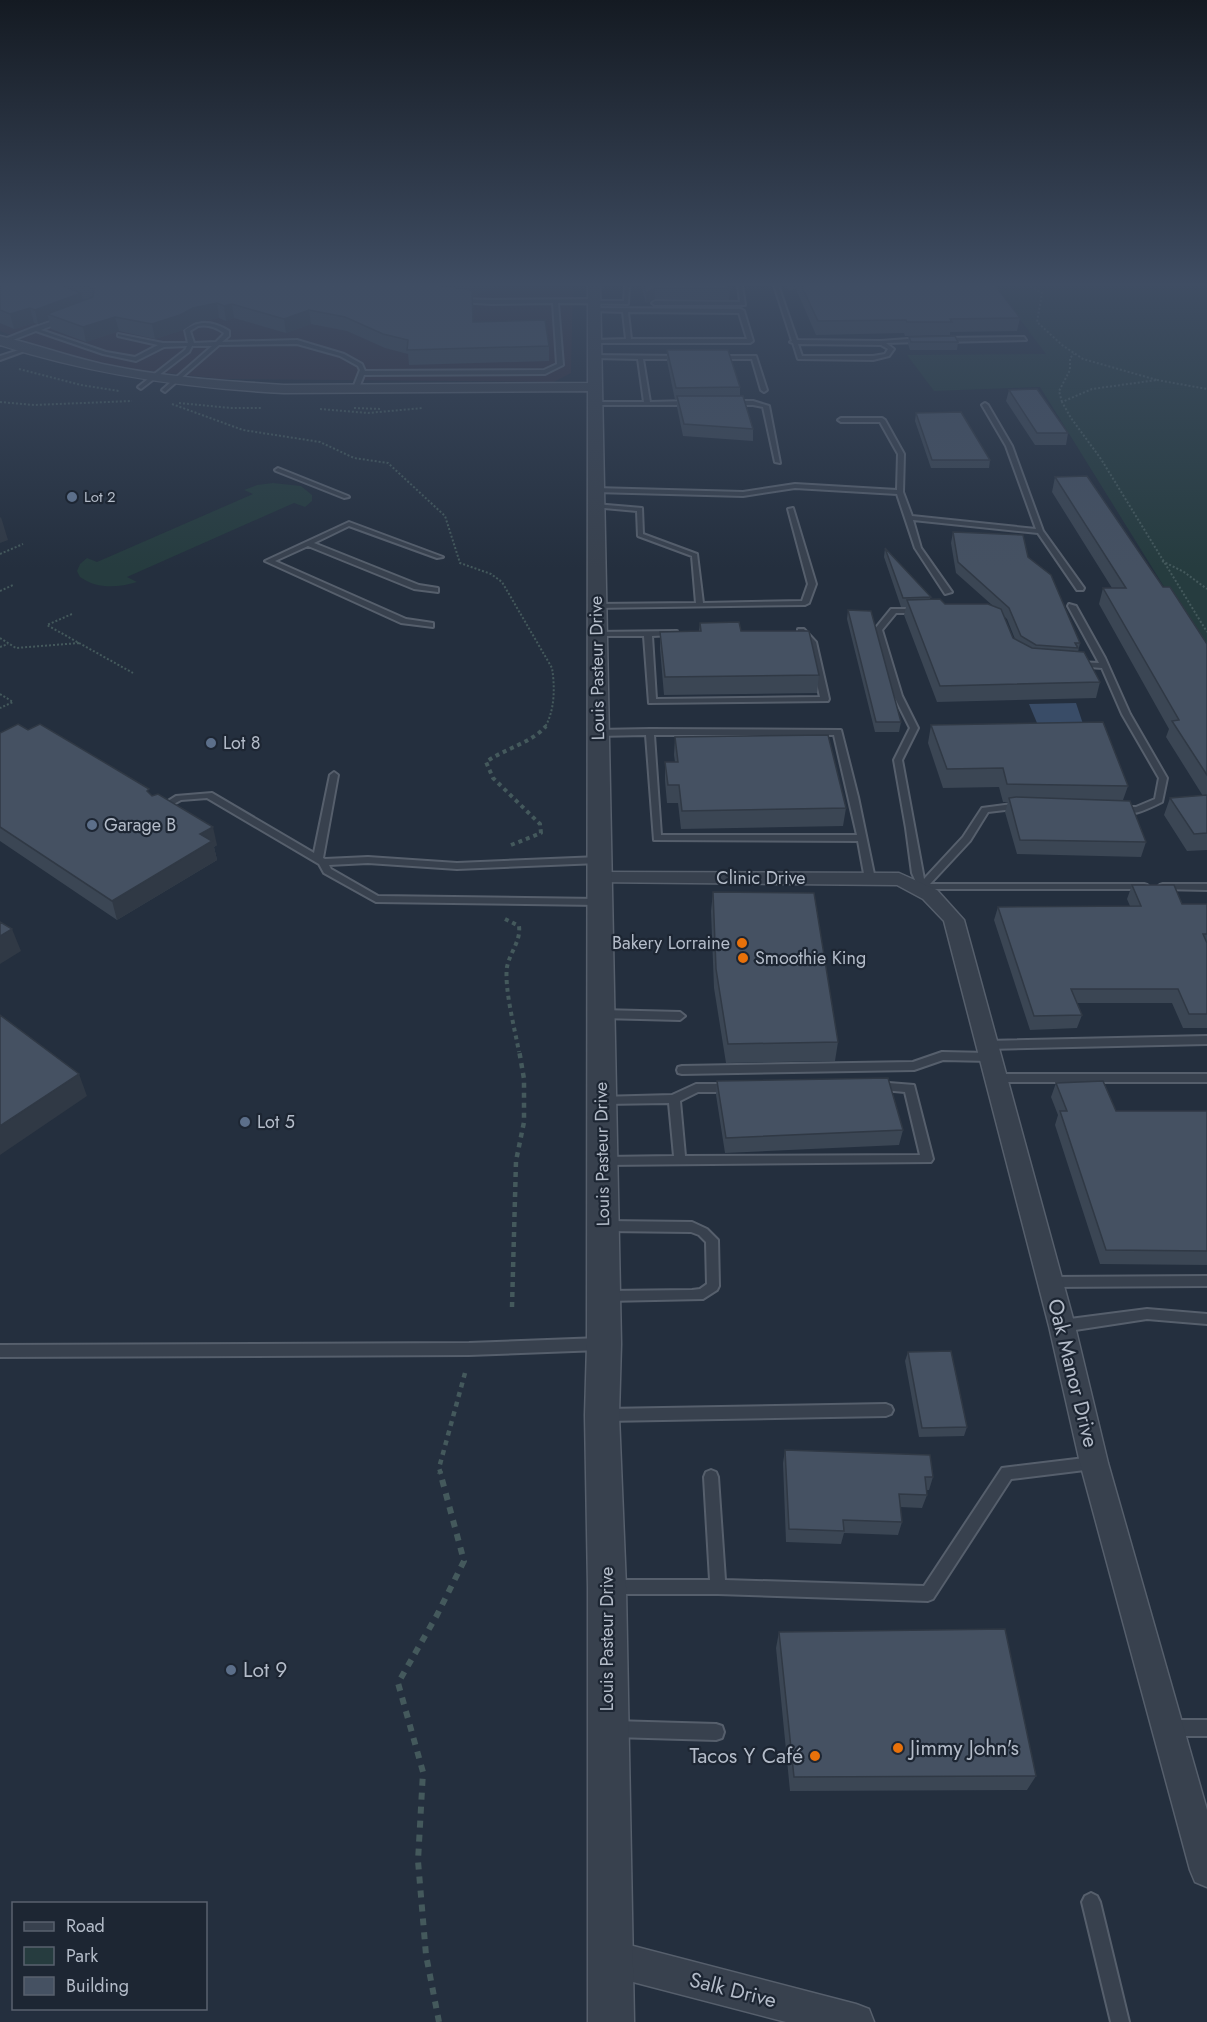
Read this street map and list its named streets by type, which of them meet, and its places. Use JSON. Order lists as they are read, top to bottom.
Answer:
{
  "streets": {
    "street": [
      "Louis Pasteur Drive",
      "Clinic Drive",
      "Oak Manor Drive",
      "Salk Drive"
    ]
  },
  "crossings": [
    ["Louis Pasteur Drive", "Clinic Drive"],
    ["Louis Pasteur Drive", "Salk Drive"],
    ["Clinic Drive", "Oak Manor Drive"]
  ],
  "places": [
    "Lot 2",
    "Lot 8",
    "Garage B",
    "Bakery Lorraine",
    "Smoothie King",
    "Lot 5",
    "Lot 9",
    "Jimmy John's",
    "Tacos Y Café"
  ],
  "legend": ["Road", "Park", "Building"]
}
